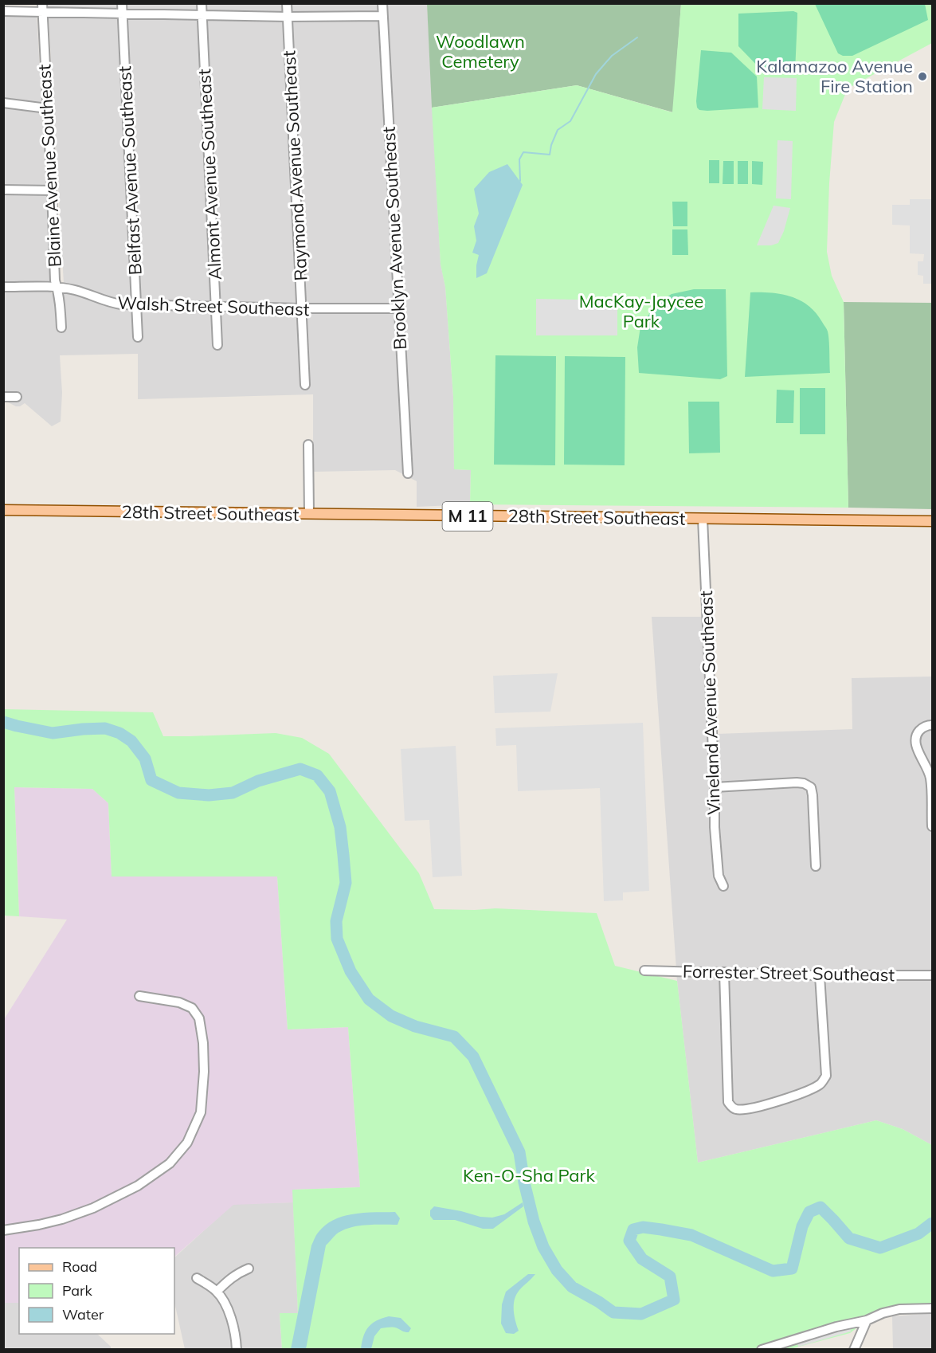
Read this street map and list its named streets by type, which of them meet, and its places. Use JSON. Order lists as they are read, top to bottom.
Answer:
{
  "streets": {
    "main road": ["28th Street Southeast", "M 11"],
    "street": [
      "Blaine Avenue Southeast",
      "Raymond Avenue Southeast",
      "Belfast Avenue Southeast",
      "Almont Avenue Southeast",
      "Brooklyn Avenue Southeast",
      "Walsh Street Southeast",
      "Vineland Avenue Southeast",
      "Forrester Street Southeast"
    ]
  },
  "crossings": [
    ["Blaine Avenue Southeast", "Walsh Street Southeast"],
    ["Raymond Avenue Southeast", "Walsh Street Southeast"],
    ["Belfast Avenue Southeast", "Walsh Street Southeast"],
    ["Almont Avenue Southeast", "Walsh Street Southeast"],
    ["Brooklyn Avenue Southeast", "Walsh Street Southeast"],
    ["28th Street Southeast", "Vineland Avenue Southeast"]
  ],
  "parks": ["Woodlawn Cemetery", "MacKay-Jaycee Park", "Ken-O-Sha Park"],
  "places": ["Kalamazoo Avenue Fire Station"],
  "legend": ["Road", "Park", "Water"]
}
